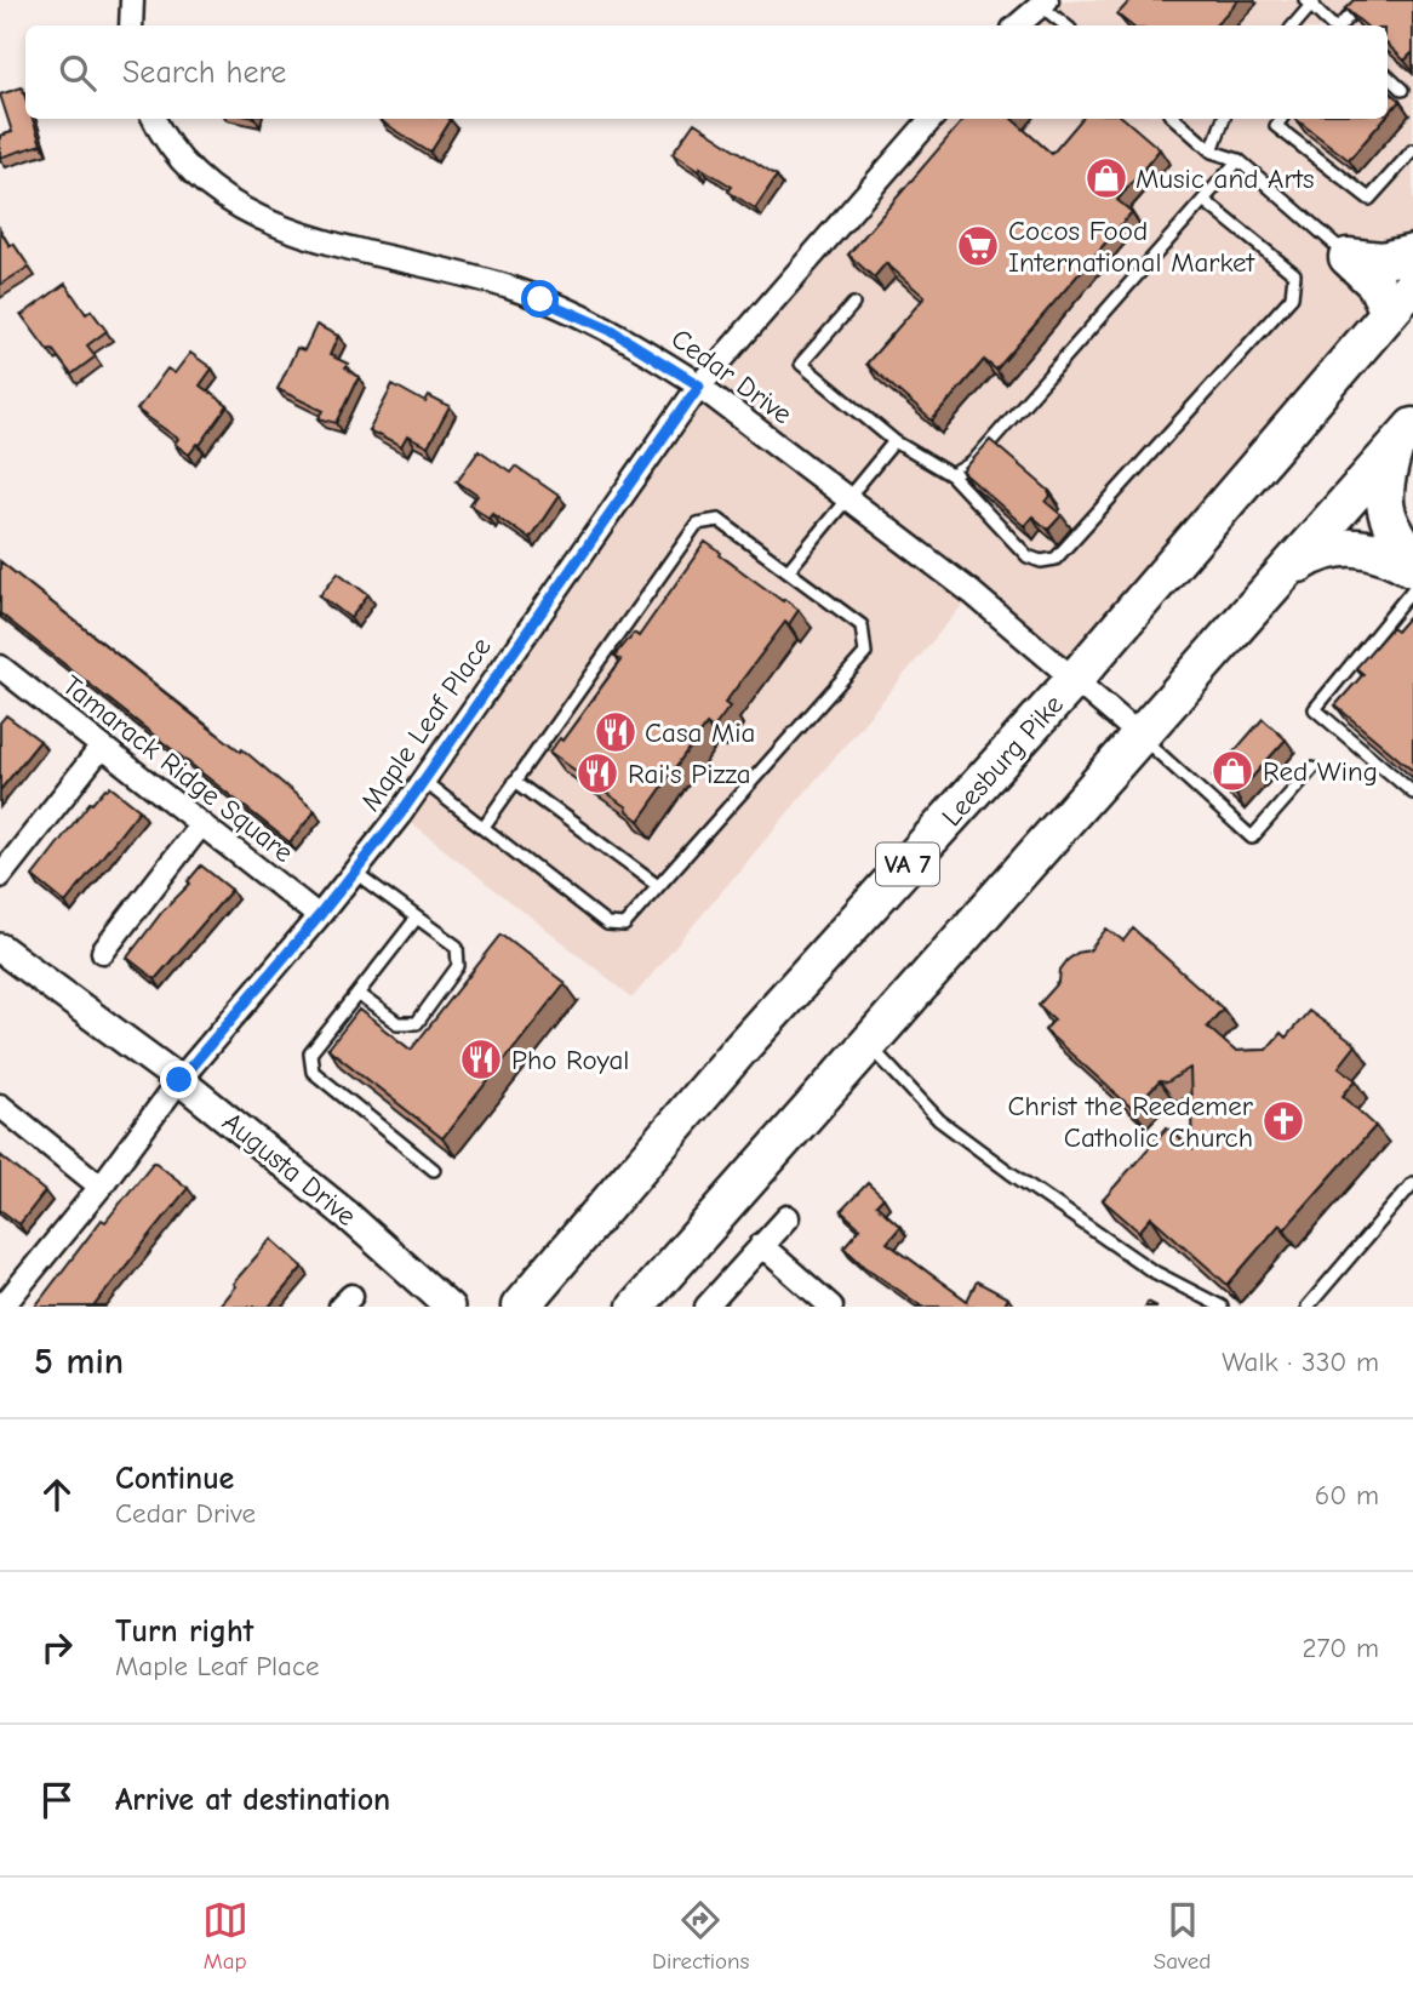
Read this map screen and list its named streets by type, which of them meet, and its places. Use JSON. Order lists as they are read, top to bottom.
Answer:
{
  "streets": {
    "highway": ["Leesburg Pike", "VA 7"],
    "street": [
      "Cedar Drive",
      "Maple Leaf Place",
      "Tamarack Ridge Square",
      "Augusta Drive"
    ]
  },
  "crossings": [
    ["Cedar Drive", "Maple Leaf Place"],
    ["Cedar Drive", "Leesburg Pike"],
    ["Maple Leaf Place", "Tamarack Ridge Square"],
    ["Maple Leaf Place", "Augusta Drive"]
  ],
  "places": {
    "shop": ["Music and Arts", "Red Wing"],
    "supermarket": ["Cocos Food International Market"],
    "restaurant": ["Casa Mia", "Rai's Pizza", "Pho Royal"],
    "church": ["Christ the Reedemer Catholic Church"]
  },
  "page": {
    "search": "Search here",
    "heading": ["5 min", "Walk · 330 m"],
    "list": [
      ["Continue", "Cedar Drive", "60 m"],
      ["Turn right", "Maple Leaf Place", "270 m"],
      "Arrive at destination"
    ],
    "nav": ["Map", "Directions", "Saved"]
  }
}
